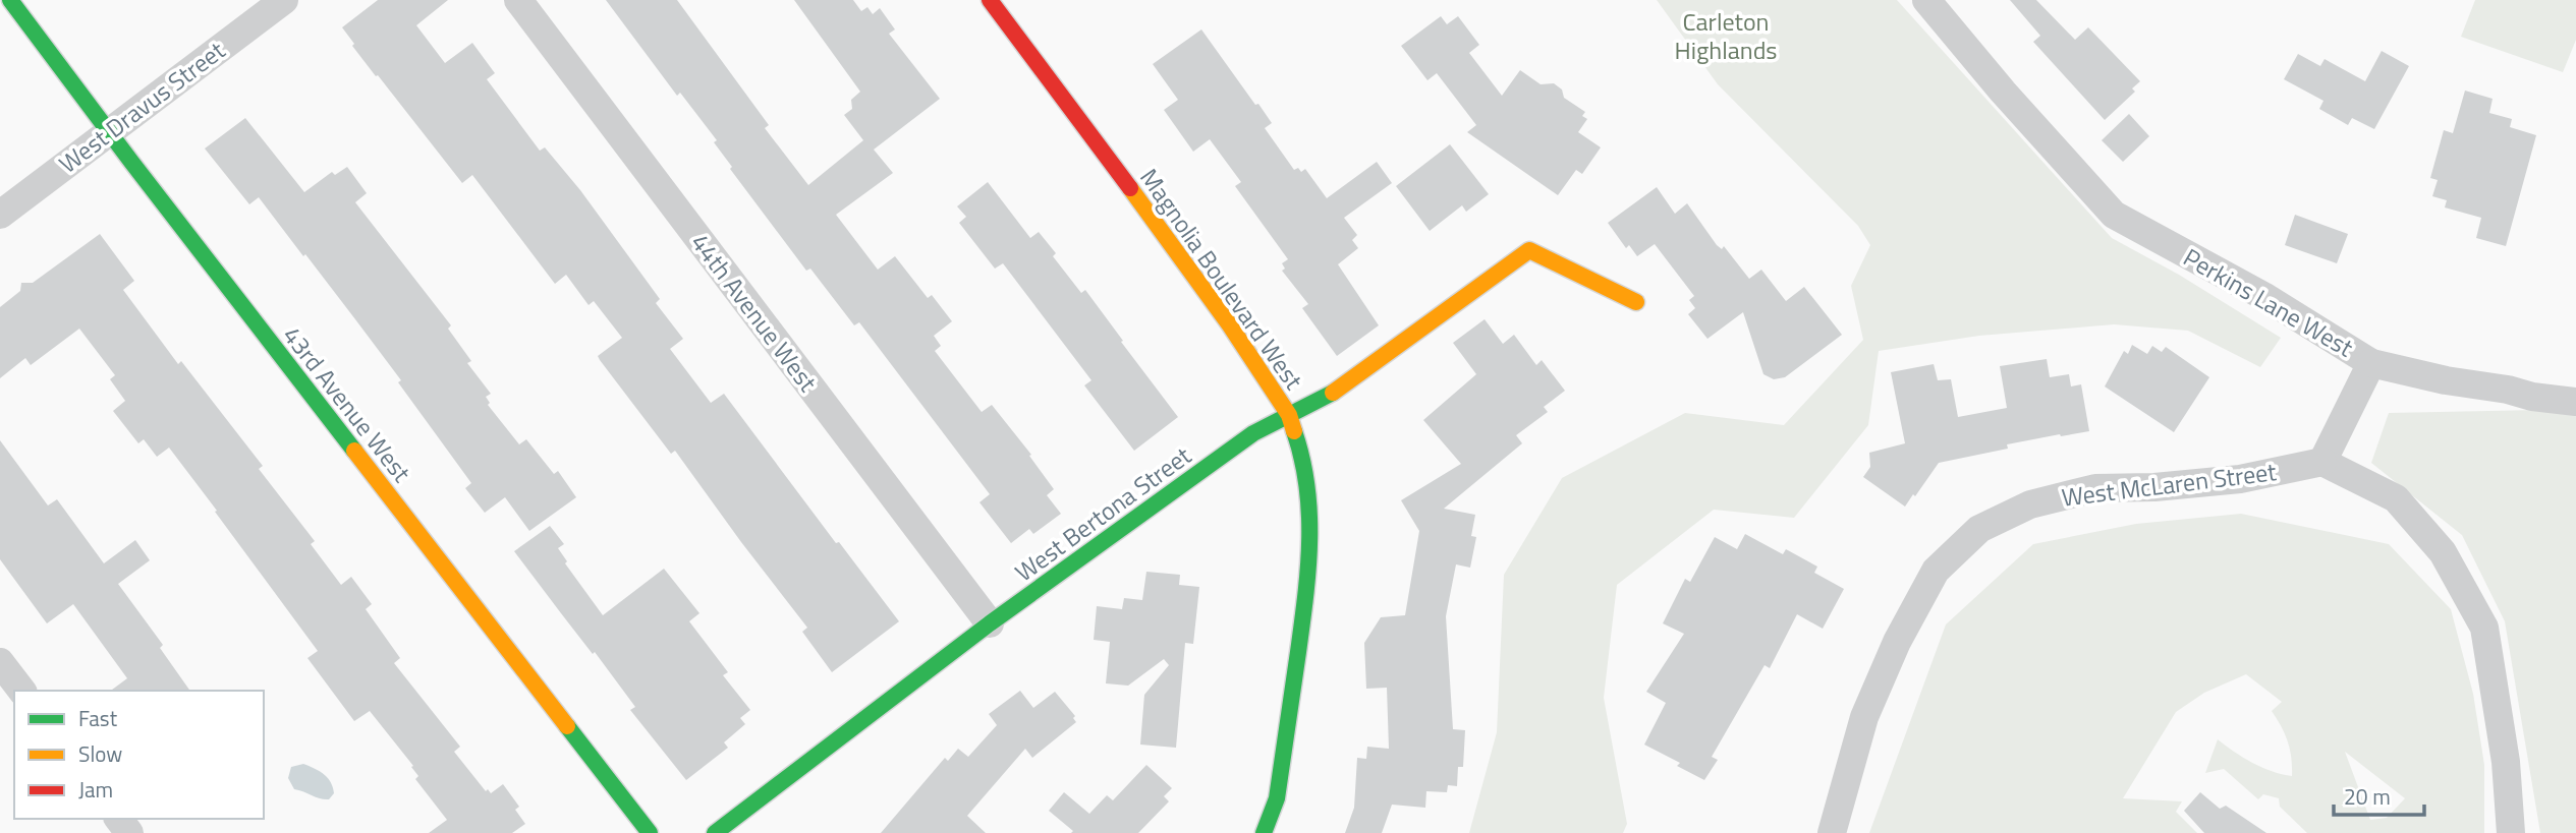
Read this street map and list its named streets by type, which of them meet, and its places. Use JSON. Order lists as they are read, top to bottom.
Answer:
{
  "streets": {
    "street": [
      "West Dravus Street",
      "Magnolia Boulevard West",
      "Perkins Lane West",
      "44th Avenue West",
      "43rd Avenue West",
      "West McLaren Street",
      "West Bertona Street"
    ]
  },
  "crossings": [
    ["West Dravus Street", "43rd Avenue West"],
    ["Magnolia Boulevard West", "West Bertona Street"],
    ["Perkins Lane West", "West McLaren Street"],
    ["44th Avenue West", "West Bertona Street"]
  ],
  "parks": ["Carleton Highlands"],
  "legend": ["Fast", "Slow", "Jam"],
  "scale_bar": "20 m"
}
